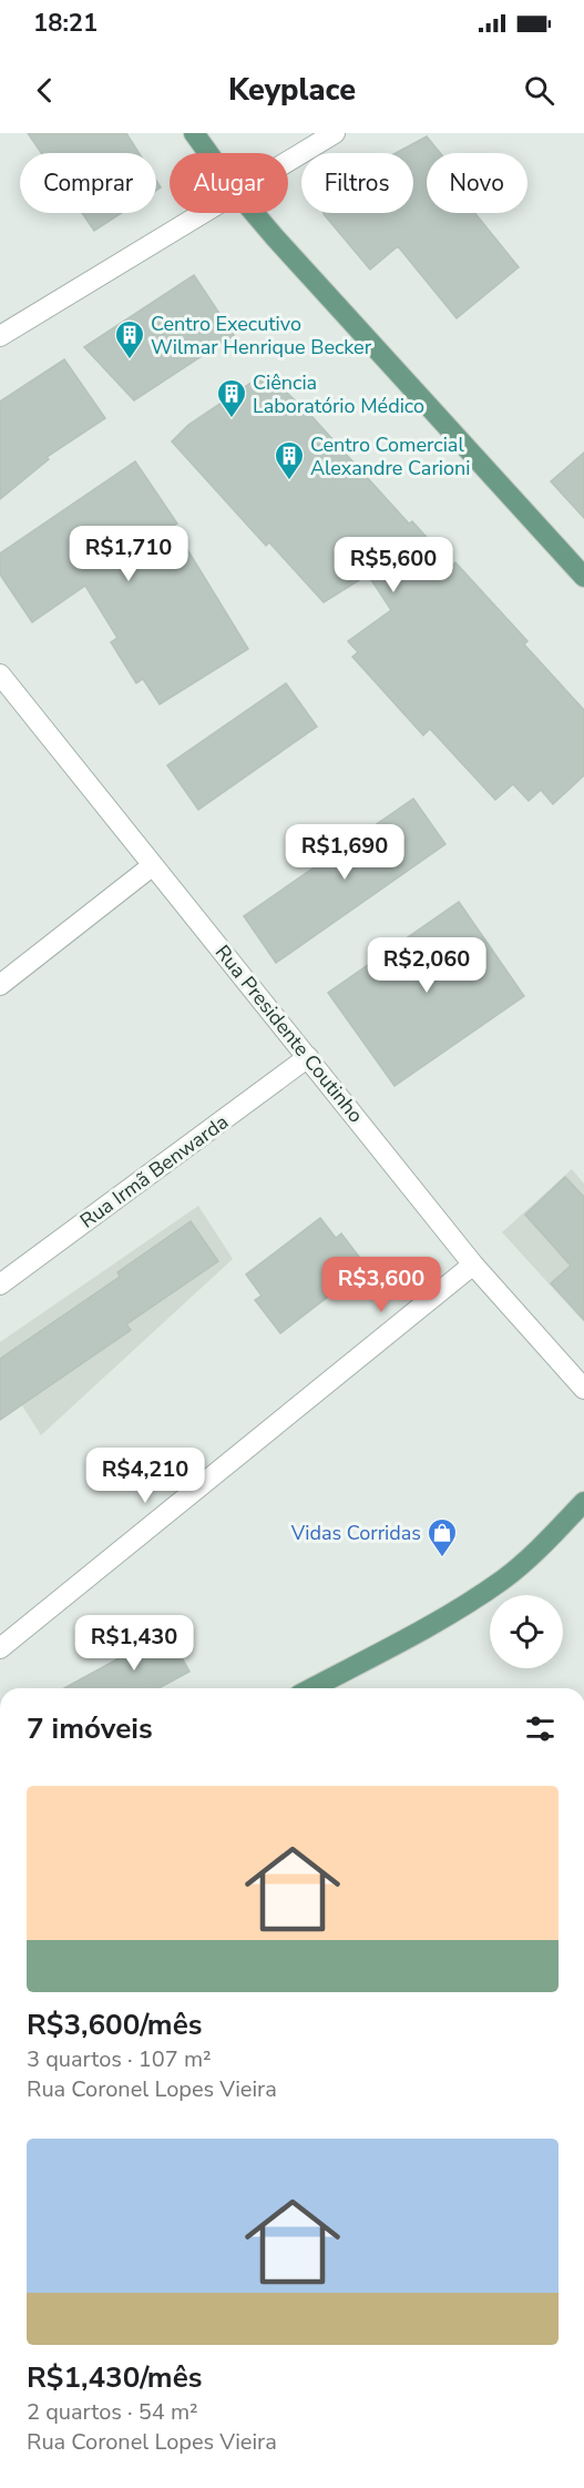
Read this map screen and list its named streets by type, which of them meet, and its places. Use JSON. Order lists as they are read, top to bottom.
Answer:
{
  "streets": {
    "street": ["Rua Presidente Coutinho", "Rua Irmã Benwarda"]
  },
  "crossings": [
    ["Rua Presidente Coutinho", "Rua Irmã Benwarda"]
  ],
  "places": {
    "building": ["Centro Executivo Wilmar Henrique Becker", "Ciência Laboratório Médico", "Centro Comercial Alexandre Carioni"],
    "shop": ["Vidas Corridas"]
  },
  "page": {
    "status": "18:21",
    "header": "Keyplace",
    "chip": [
      "Comprar",
      "Alugar",
      "Filtros",
      "Novo"
    ],
    "price": [
      "R$1,710",
      "R$5,600",
      "R$1,690",
      "R$2,060",
      "R$3,600",
      "R$4,210",
      "R$1,430"
    ],
    "heading": "7 imóveis",
    "list": [
      {
        "name": "R$3,600/mês",
        "note": "3 quartos · 107 m² · Rua Coronel Lopes Vieira"
      },
      {
        "name": "R$1,430/mês",
        "note": "2 quartos · 54 m² · Rua Coronel Lopes Vieira"
      }
    ]
  }
}
